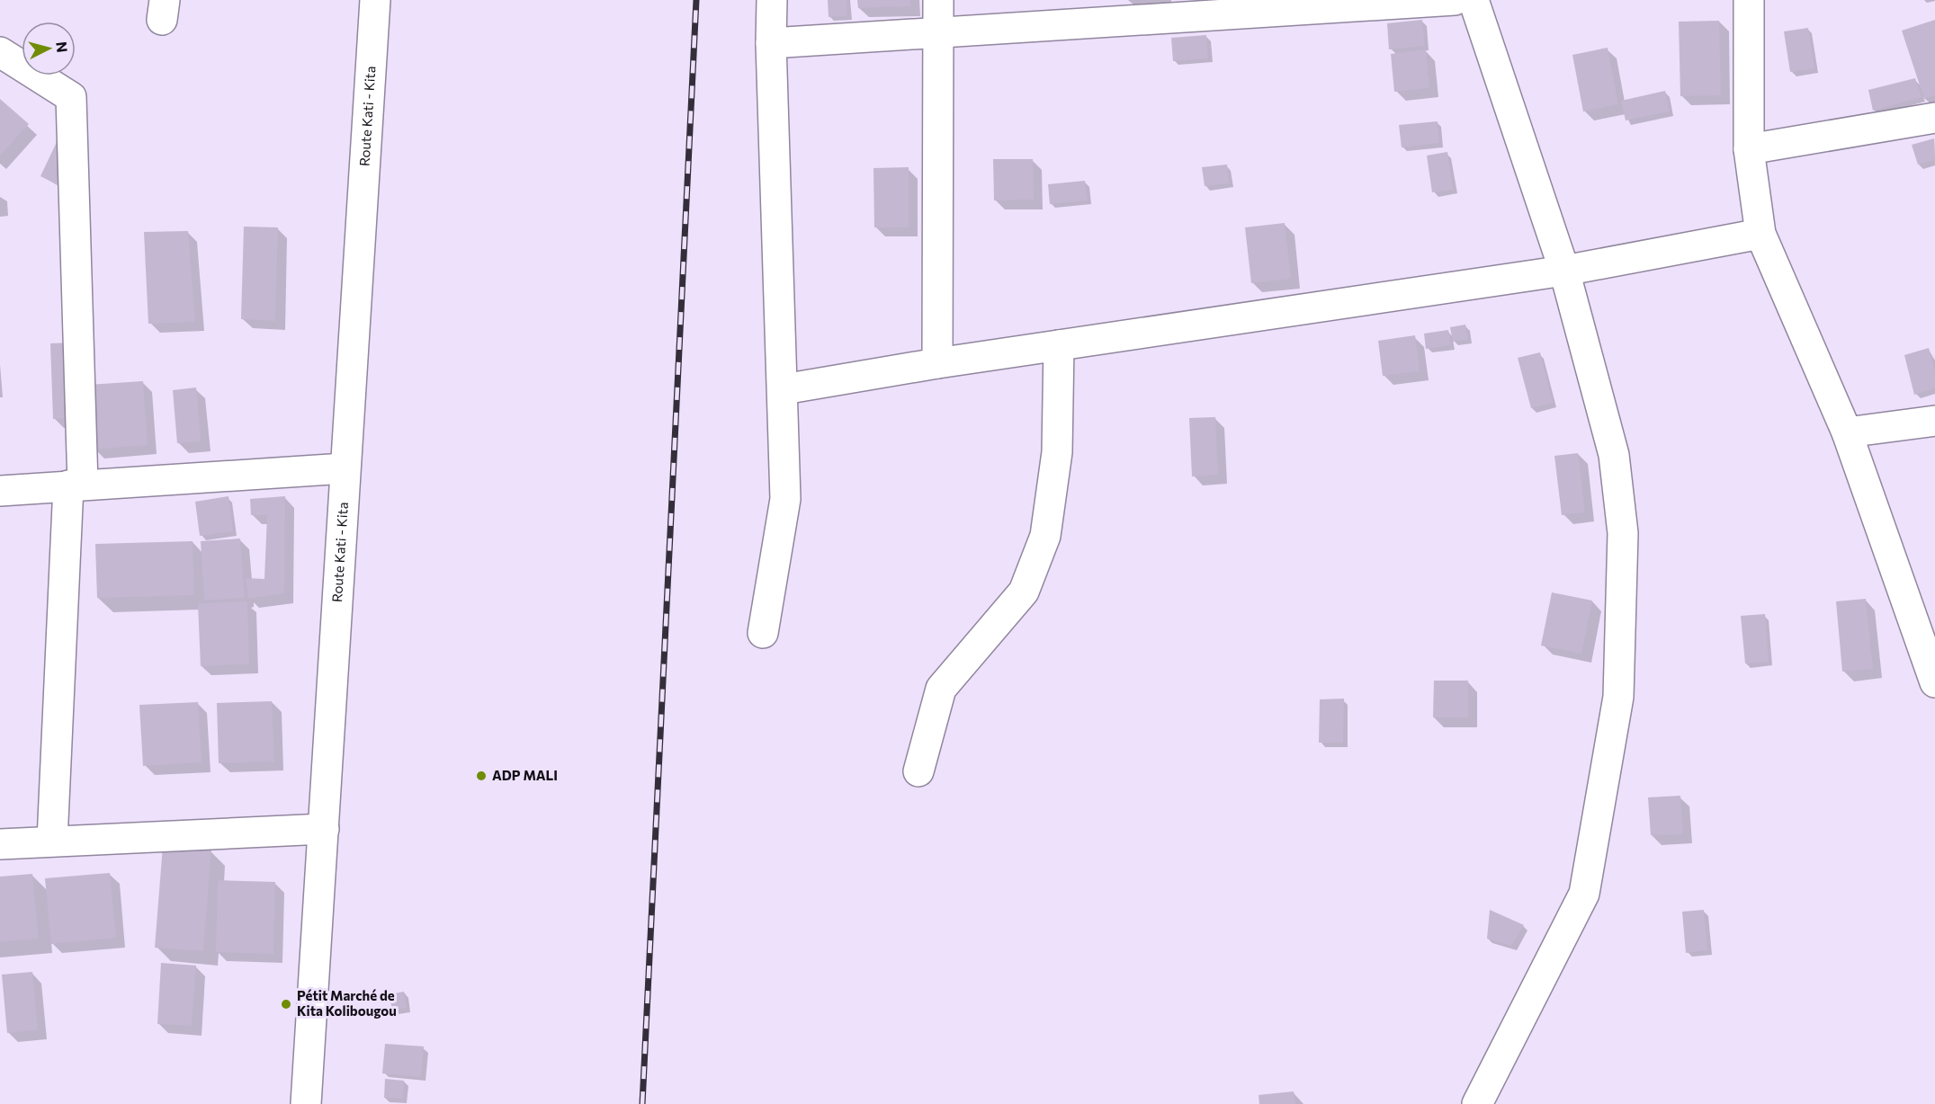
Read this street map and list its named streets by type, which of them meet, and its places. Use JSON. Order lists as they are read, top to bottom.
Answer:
{
  "streets": {
    "street": ["Route Kati - Kita"]
  },
  "places": ["ADP MALI", "Pétit Marché de Kita Kolibougou"],
  "north": "right"
}
